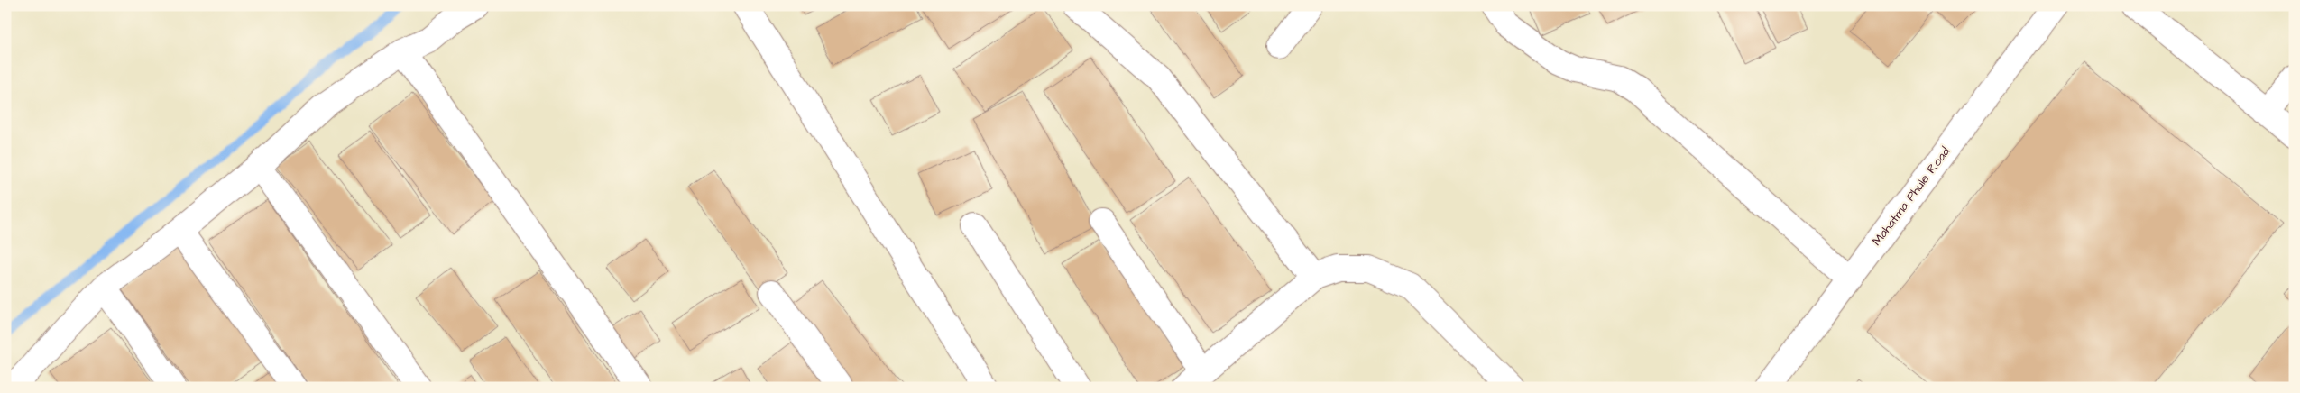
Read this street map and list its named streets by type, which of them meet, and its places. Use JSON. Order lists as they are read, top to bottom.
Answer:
{
  "streets": {
    "street": ["Mahatma Phule Road"]
  }
}
